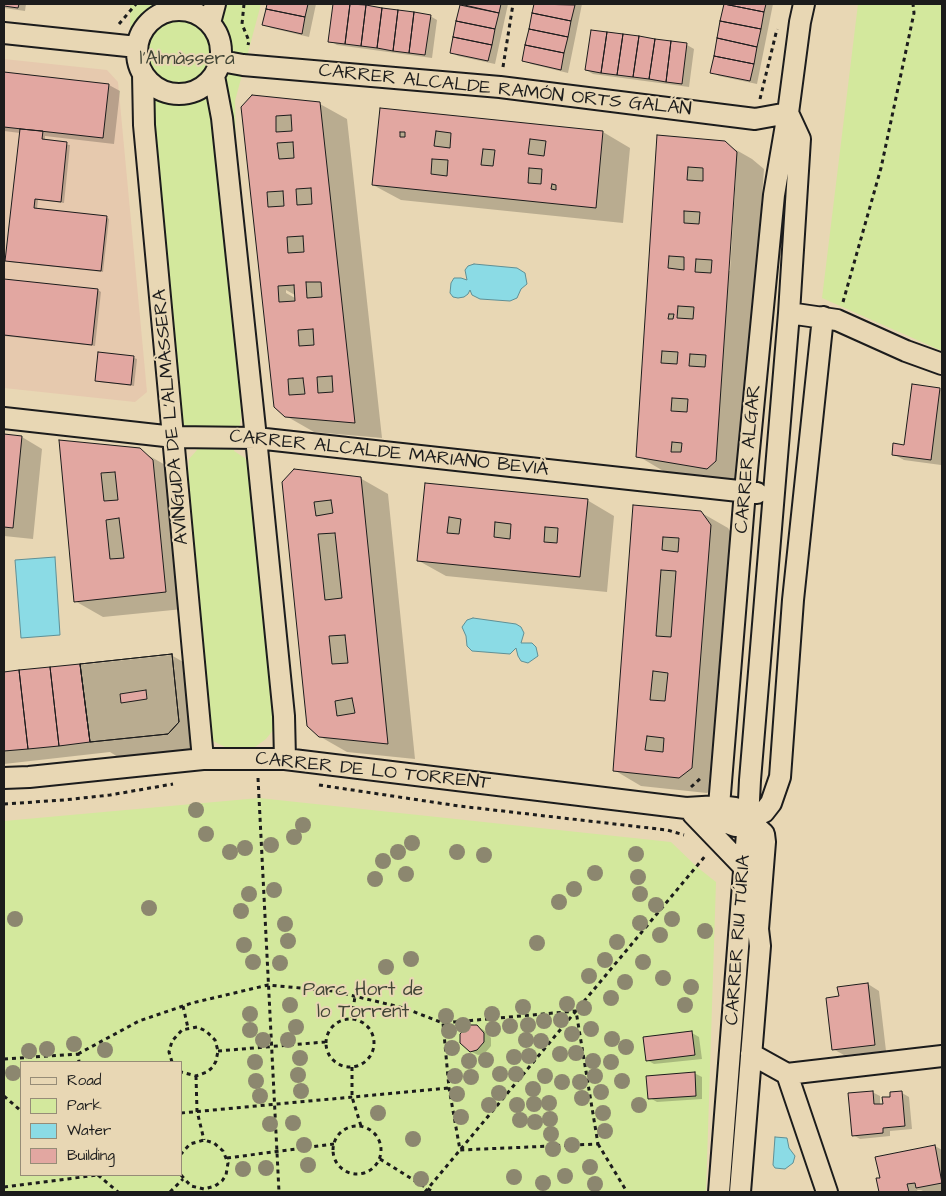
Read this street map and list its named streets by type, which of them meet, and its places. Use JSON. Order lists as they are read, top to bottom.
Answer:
{
  "streets": {
    "street": [
      "CARRER ALCALDE RAMÓN ORTS GALÁN",
      "AVINGUDA DE L'ALMÀSSERA",
      "CARRER ALCALDE MARIANO BEVIÀ",
      "CARRER ALGAR",
      "CARRER DE LO TORRENT",
      "CARRER RIU TÚRIA"
    ]
  },
  "crossings": [
    ["CARRER ALCALDE RAMÓN ORTS GALÁN", "AVINGUDA DE L'ALMÀSSERA"],
    ["CARRER ALCALDE RAMÓN ORTS GALÁN", "CARRER ALGAR"],
    ["AVINGUDA DE L'ALMÀSSERA", "CARRER ALCALDE MARIANO BEVIÀ"],
    ["AVINGUDA DE L'ALMÀSSERA", "CARRER DE LO TORRENT"],
    ["CARRER ALCALDE MARIANO BEVIÀ", "CARRER ALGAR"],
    ["CARRER ALGAR", "CARRER DE LO TORRENT"],
    ["CARRER ALGAR", "CARRER RIU TÚRIA"],
    ["CARRER DE LO TORRENT", "CARRER RIU TÚRIA"]
  ],
  "parks": ["l'Almàssera", "Parc Hort de lo Torrent"],
  "legend": [
    "Road",
    "Park",
    "Water",
    "Building"
  ]
}
